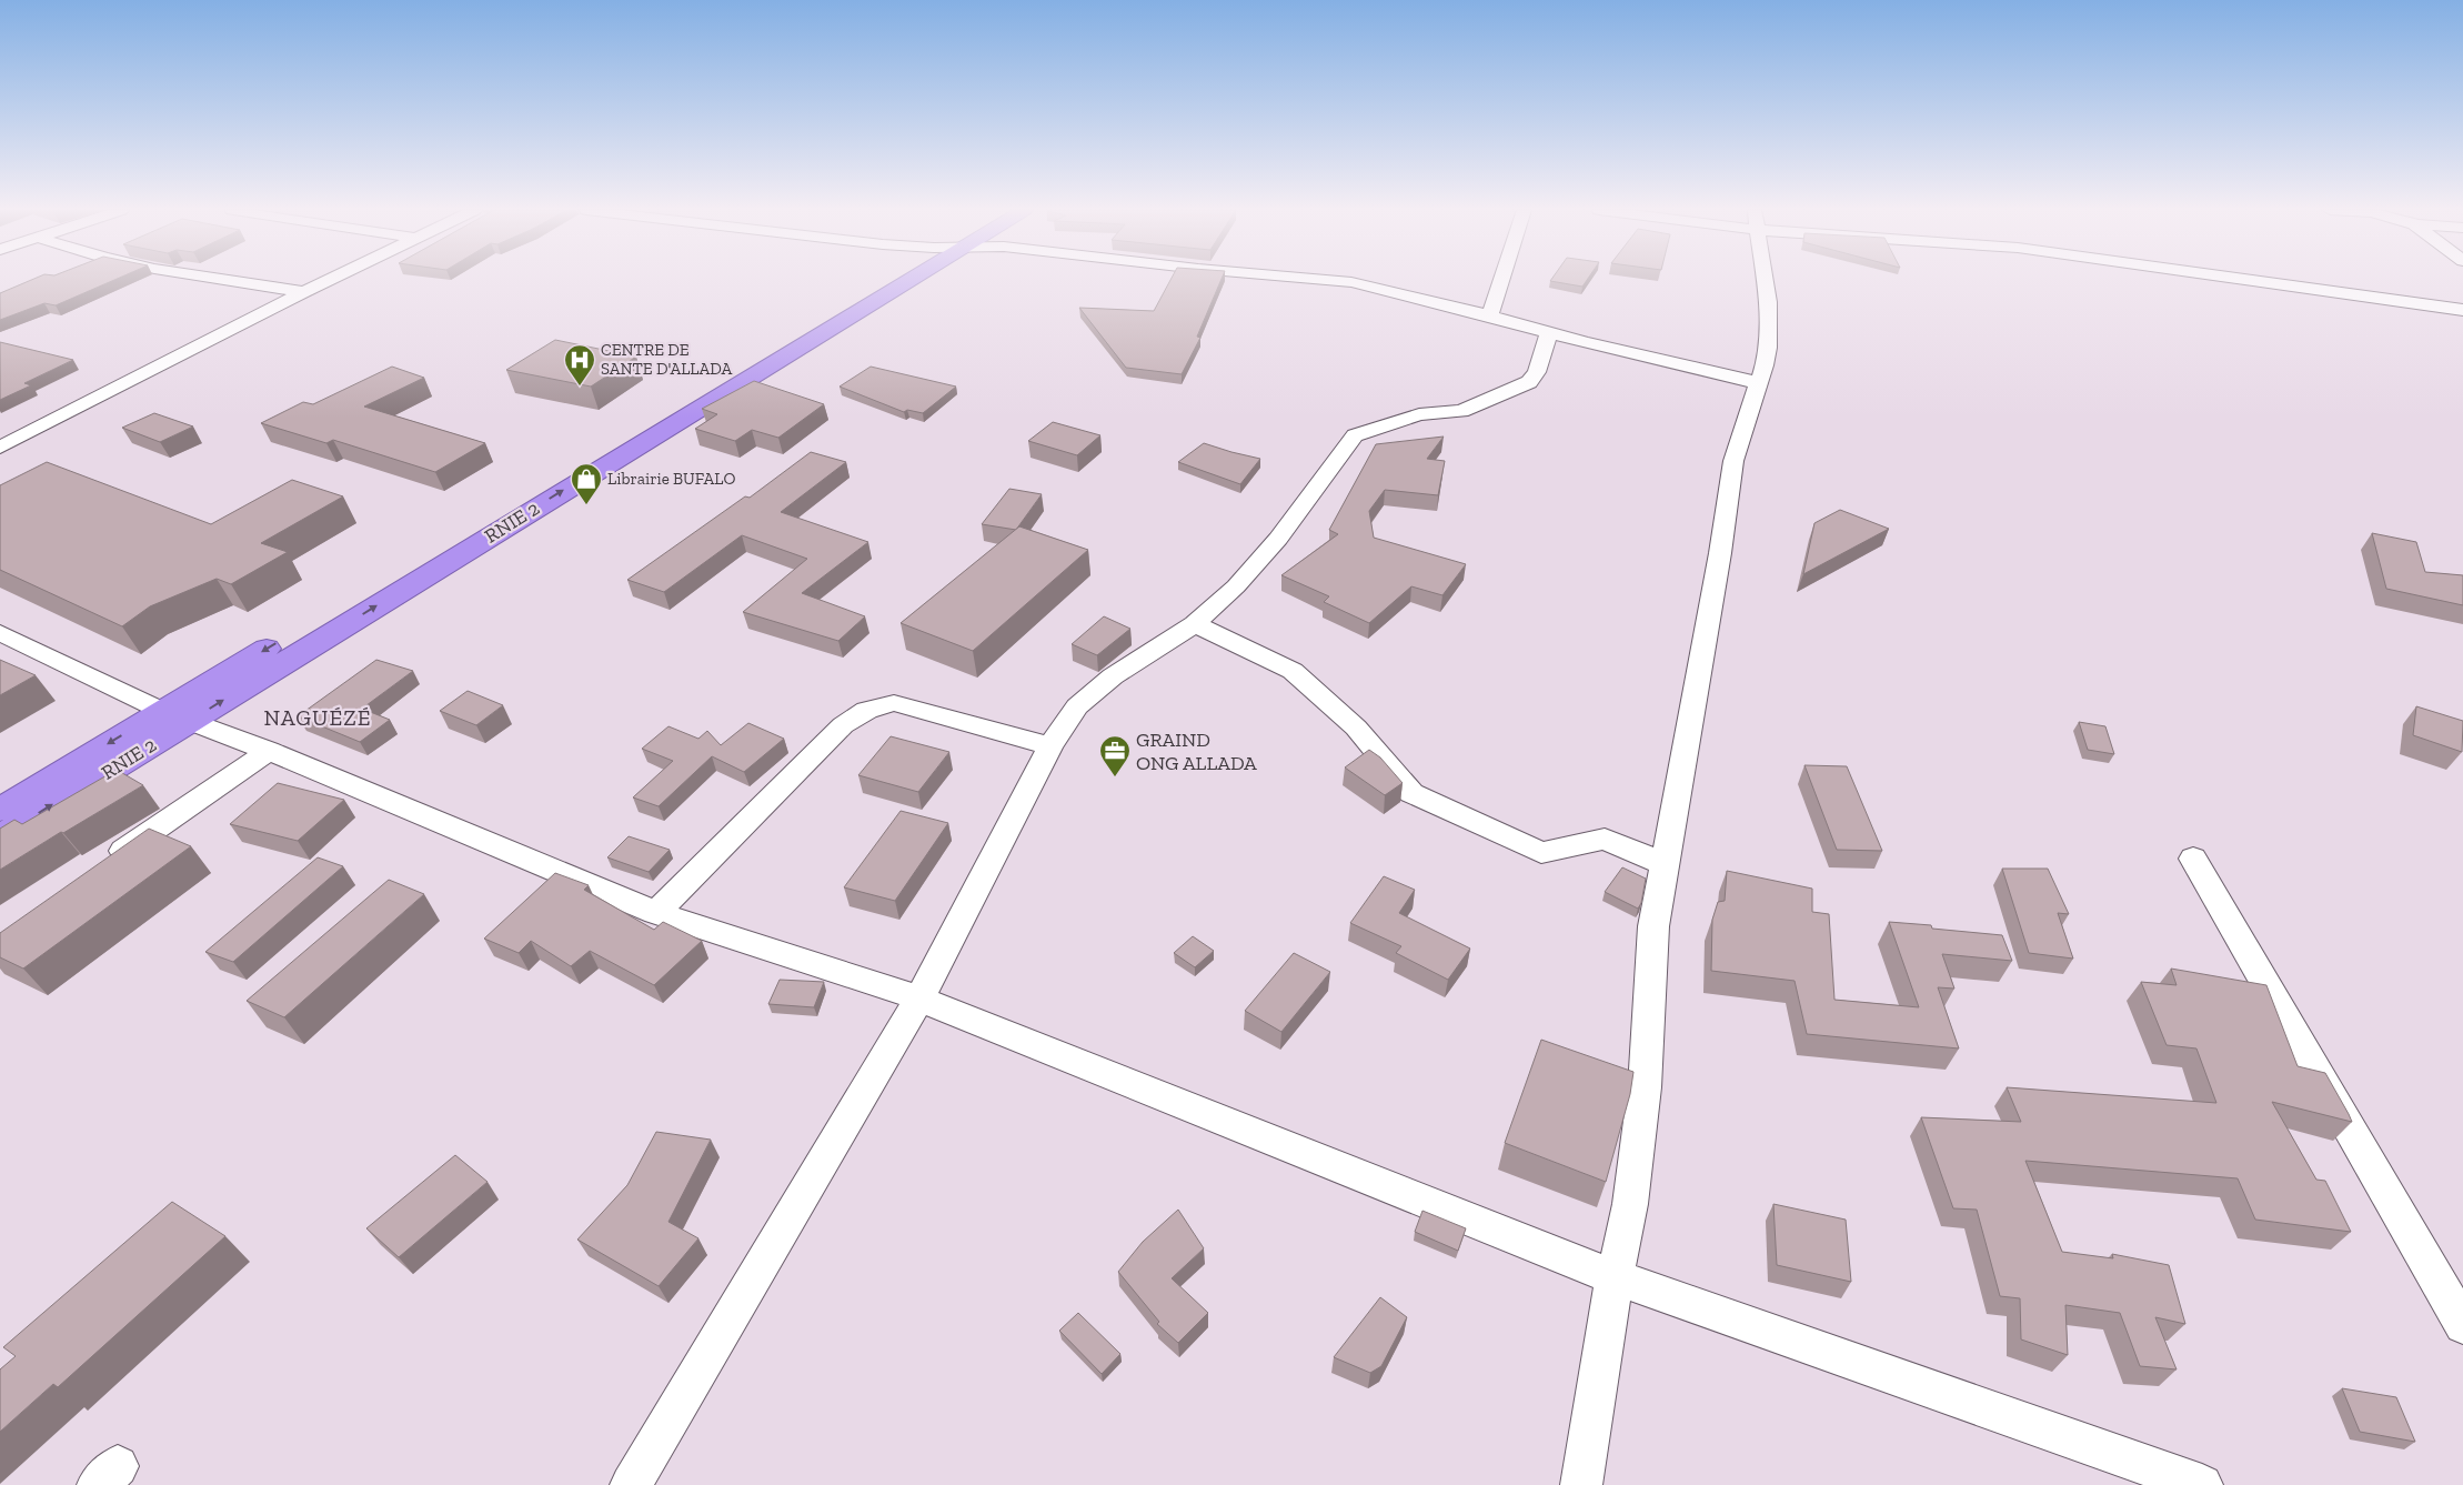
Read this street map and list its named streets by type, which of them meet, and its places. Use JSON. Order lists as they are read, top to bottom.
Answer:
{
  "streets": {
    "highway": ["RNIE 2"]
  },
  "districts": ["NAGUÉZÉ"],
  "places": {
    "hospital": ["CENTRE DE SANTE D'ALLADA"],
    "shop": ["Librairie BUFALO"],
    "office": ["GRAIND ONG ALLADA"]
  }
}
